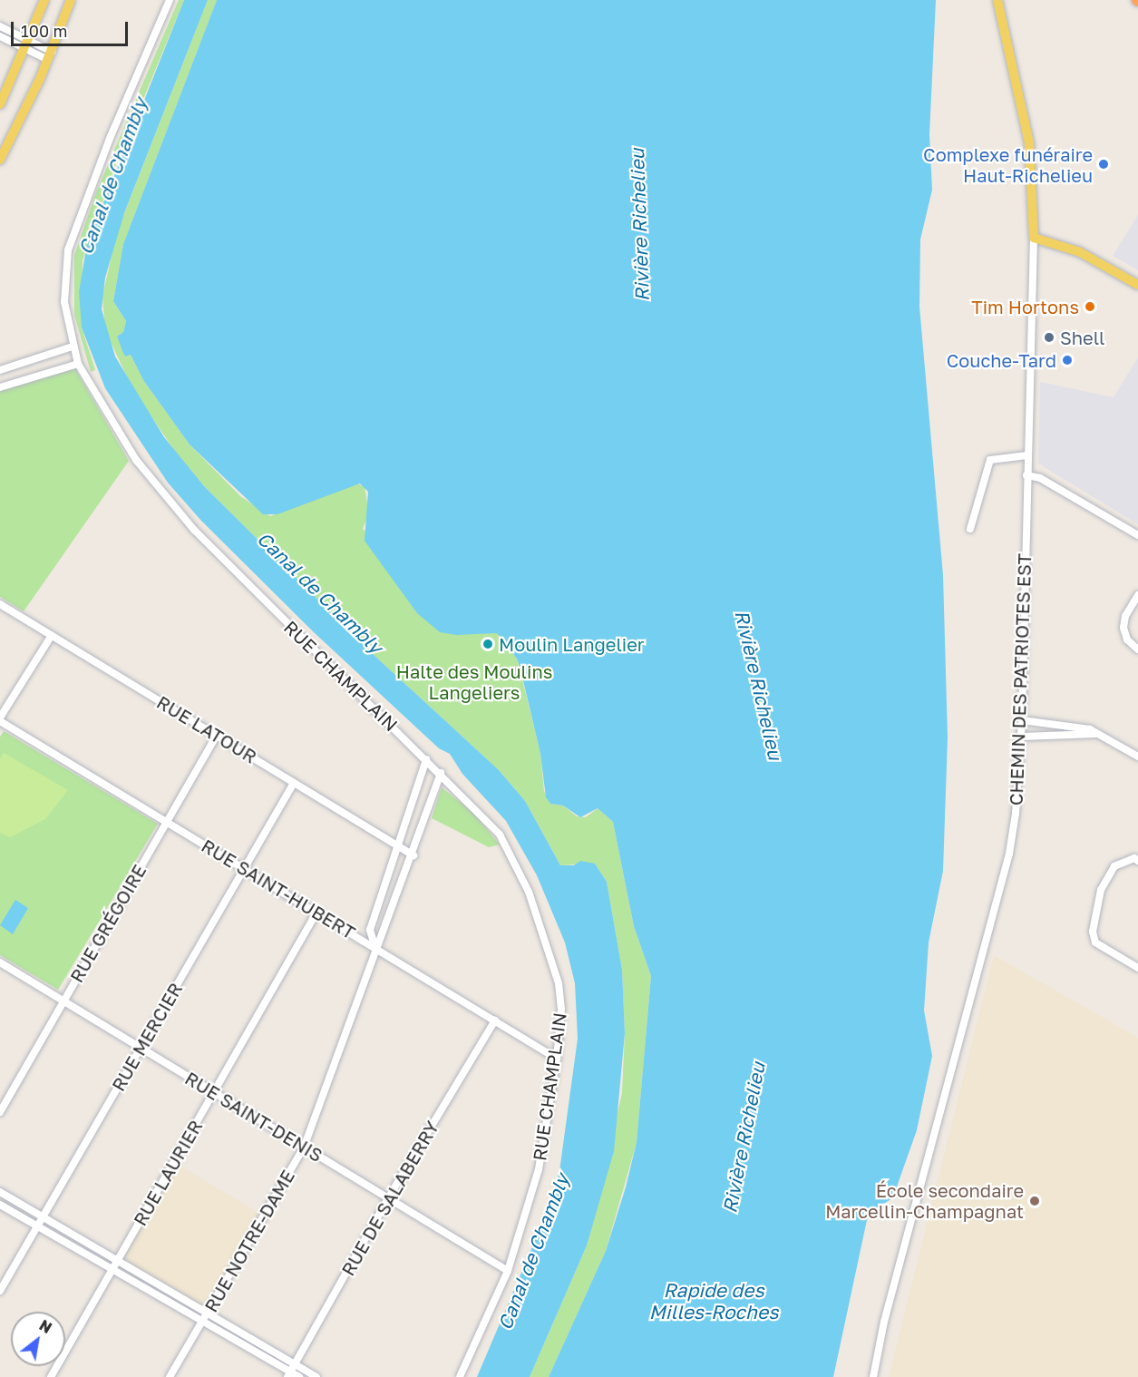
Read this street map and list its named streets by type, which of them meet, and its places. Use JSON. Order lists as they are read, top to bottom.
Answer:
{
  "streets": {
    "main road": ["CHEMIN DES PATRIOTES EST"],
    "street": [
      "RUE CHAMPLAIN",
      "RUE LATOUR",
      "RUE SAINT-HUBERT",
      "RUE GRÉGOIRE",
      "RUE MERCIER",
      "RUE SAINT-DENIS",
      "RUE LAURIER",
      "RUE DE SALABERRY",
      "RUE NOTRE-DAME"
    ]
  },
  "crossings": [
    ["RUE CHAMPLAIN", "RUE SAINT-HUBERT"],
    ["RUE CHAMPLAIN", "RUE SAINT-DENIS"],
    ["RUE CHAMPLAIN", "RUE NOTRE-DAME"],
    ["RUE LATOUR", "RUE GRÉGOIRE"],
    ["RUE LATOUR", "RUE MERCIER"],
    ["RUE LATOUR", "RUE NOTRE-DAME"],
    ["RUE SAINT-HUBERT", "RUE GRÉGOIRE"],
    ["RUE SAINT-HUBERT", "RUE MERCIER"],
    ["RUE SAINT-HUBERT", "RUE LAURIER"],
    ["RUE SAINT-HUBERT", "RUE DE SALABERRY"],
    ["RUE SAINT-HUBERT", "RUE NOTRE-DAME"],
    ["RUE GRÉGOIRE", "RUE SAINT-DENIS"],
    ["RUE MERCIER", "RUE SAINT-DENIS"],
    ["RUE SAINT-DENIS", "RUE LAURIER"],
    ["RUE SAINT-DENIS", "RUE DE SALABERRY"],
    ["RUE SAINT-DENIS", "RUE NOTRE-DAME"]
  ],
  "water": ["Canal de Chambly", "Rivière Richelieu", "Rapide des Milles-Roches"],
  "parks": ["Halte des Moulins Langeliers"],
  "places": [
    "Complexe funéraire Haut-Richelieu",
    "Tim Hortons",
    "Shell",
    "Couche-Tard",
    "Moulin Langelier",
    "École secondaire Marcellin-Champagnat"
  ],
  "scale_bar": "100 m",
  "north": "top right"
}
